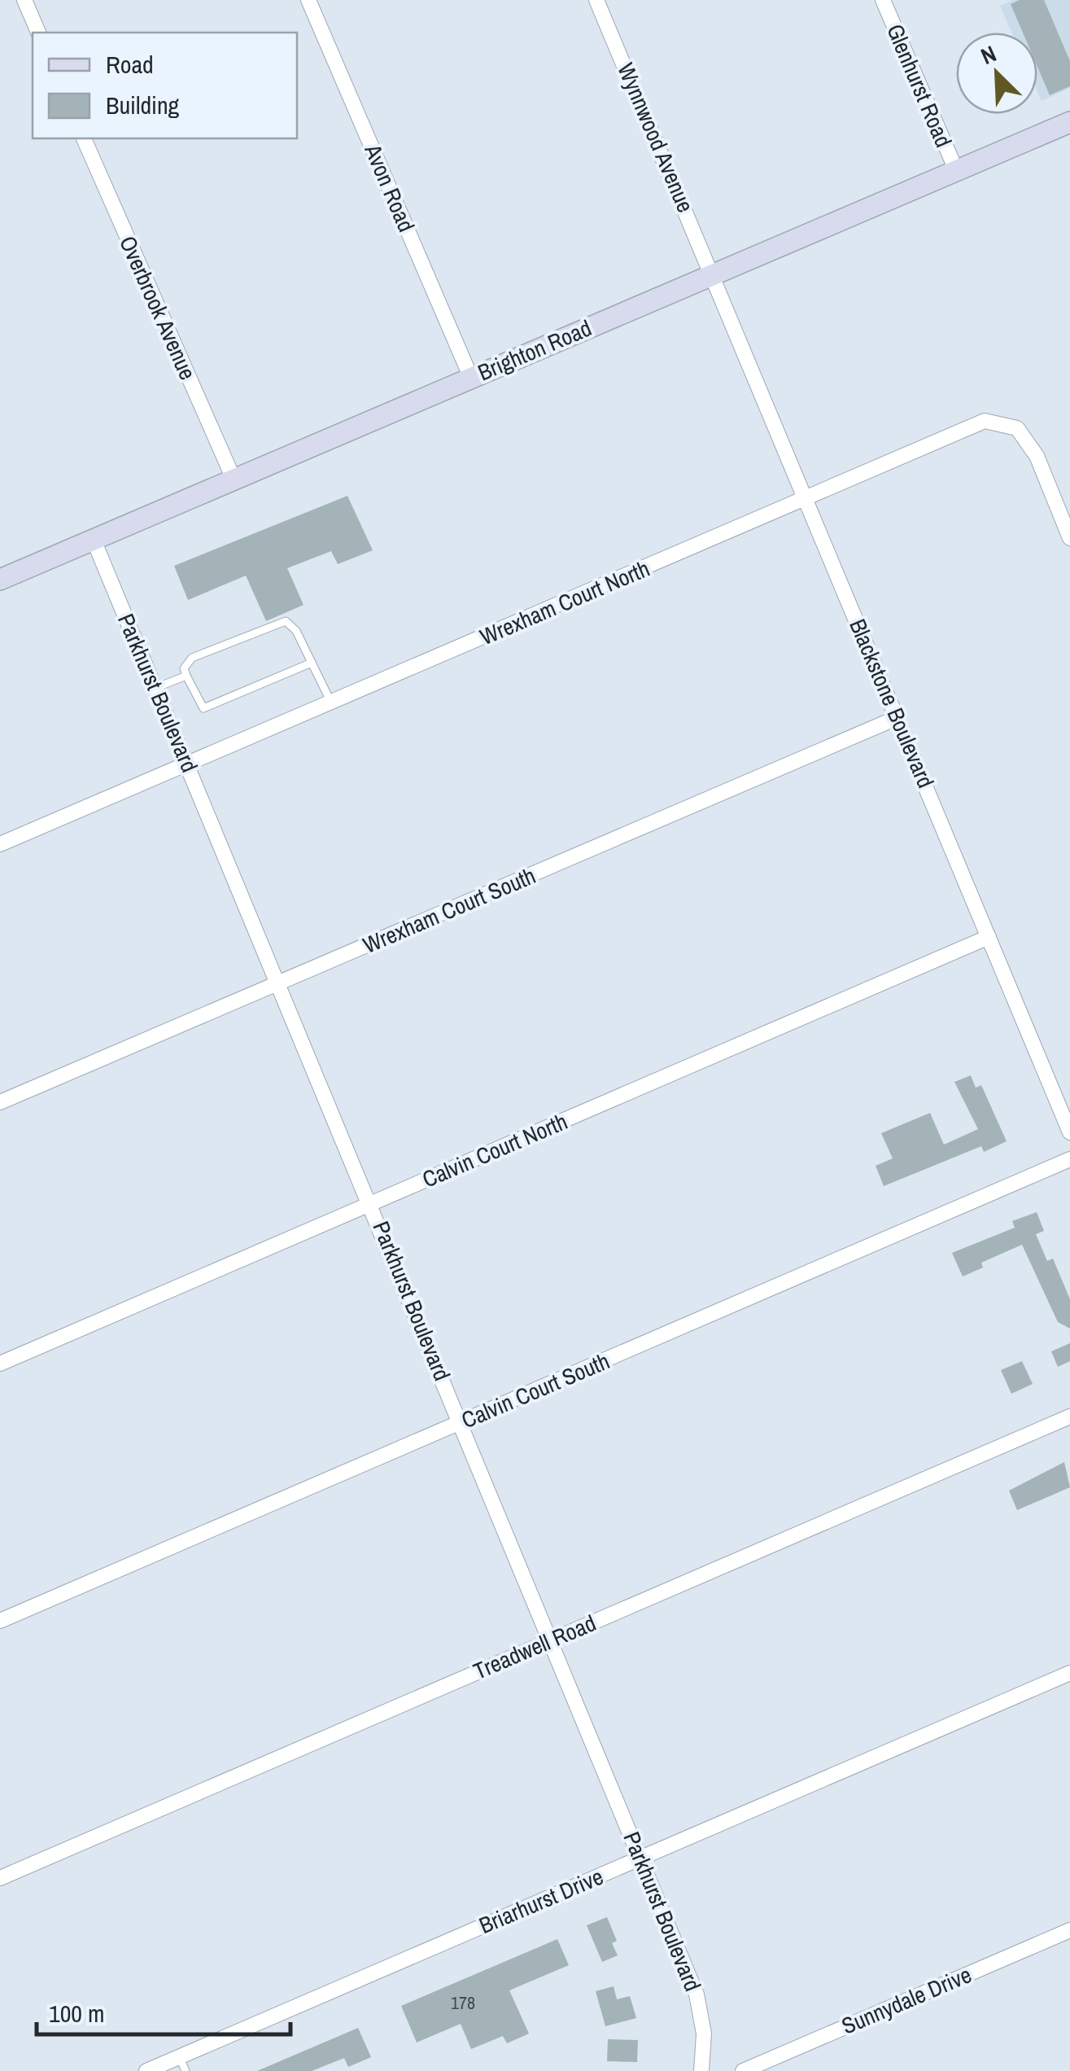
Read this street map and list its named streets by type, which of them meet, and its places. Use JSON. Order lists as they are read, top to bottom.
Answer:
{
  "streets": {
    "street": [
      "Glenhurst Road",
      "Wynnwood Avenue",
      "Avon Road",
      "Overbrook Avenue",
      "Brighton Road",
      "Wrexham Court North",
      "Parkhurst Boulevard",
      "Blackstone Boulevard",
      "Wrexham Court South",
      "Calvin Court North",
      "Calvin Court South",
      "Treadwell Road",
      "Briarhurst Drive",
      "Sunnydale Drive"
    ]
  },
  "crossings": [
    ["Glenhurst Road", "Brighton Road"],
    ["Wynnwood Avenue", "Brighton Road"],
    ["Wynnwood Avenue", "Blackstone Boulevard"],
    ["Avon Road", "Brighton Road"],
    ["Overbrook Avenue", "Brighton Road"],
    ["Brighton Road", "Parkhurst Boulevard"],
    ["Brighton Road", "Blackstone Boulevard"],
    ["Wrexham Court North", "Parkhurst Boulevard"],
    ["Wrexham Court North", "Blackstone Boulevard"],
    ["Parkhurst Boulevard", "Wrexham Court South"],
    ["Parkhurst Boulevard", "Calvin Court North"],
    ["Parkhurst Boulevard", "Calvin Court South"],
    ["Parkhurst Boulevard", "Treadwell Road"],
    ["Parkhurst Boulevard", "Briarhurst Drive"],
    ["Blackstone Boulevard", "Wrexham Court South"],
    ["Blackstone Boulevard", "Calvin Court North"]
  ],
  "house_numbers": ["178"],
  "legend": ["Road", "Building"],
  "scale_bar": "100 m",
  "north": "top left"
}
